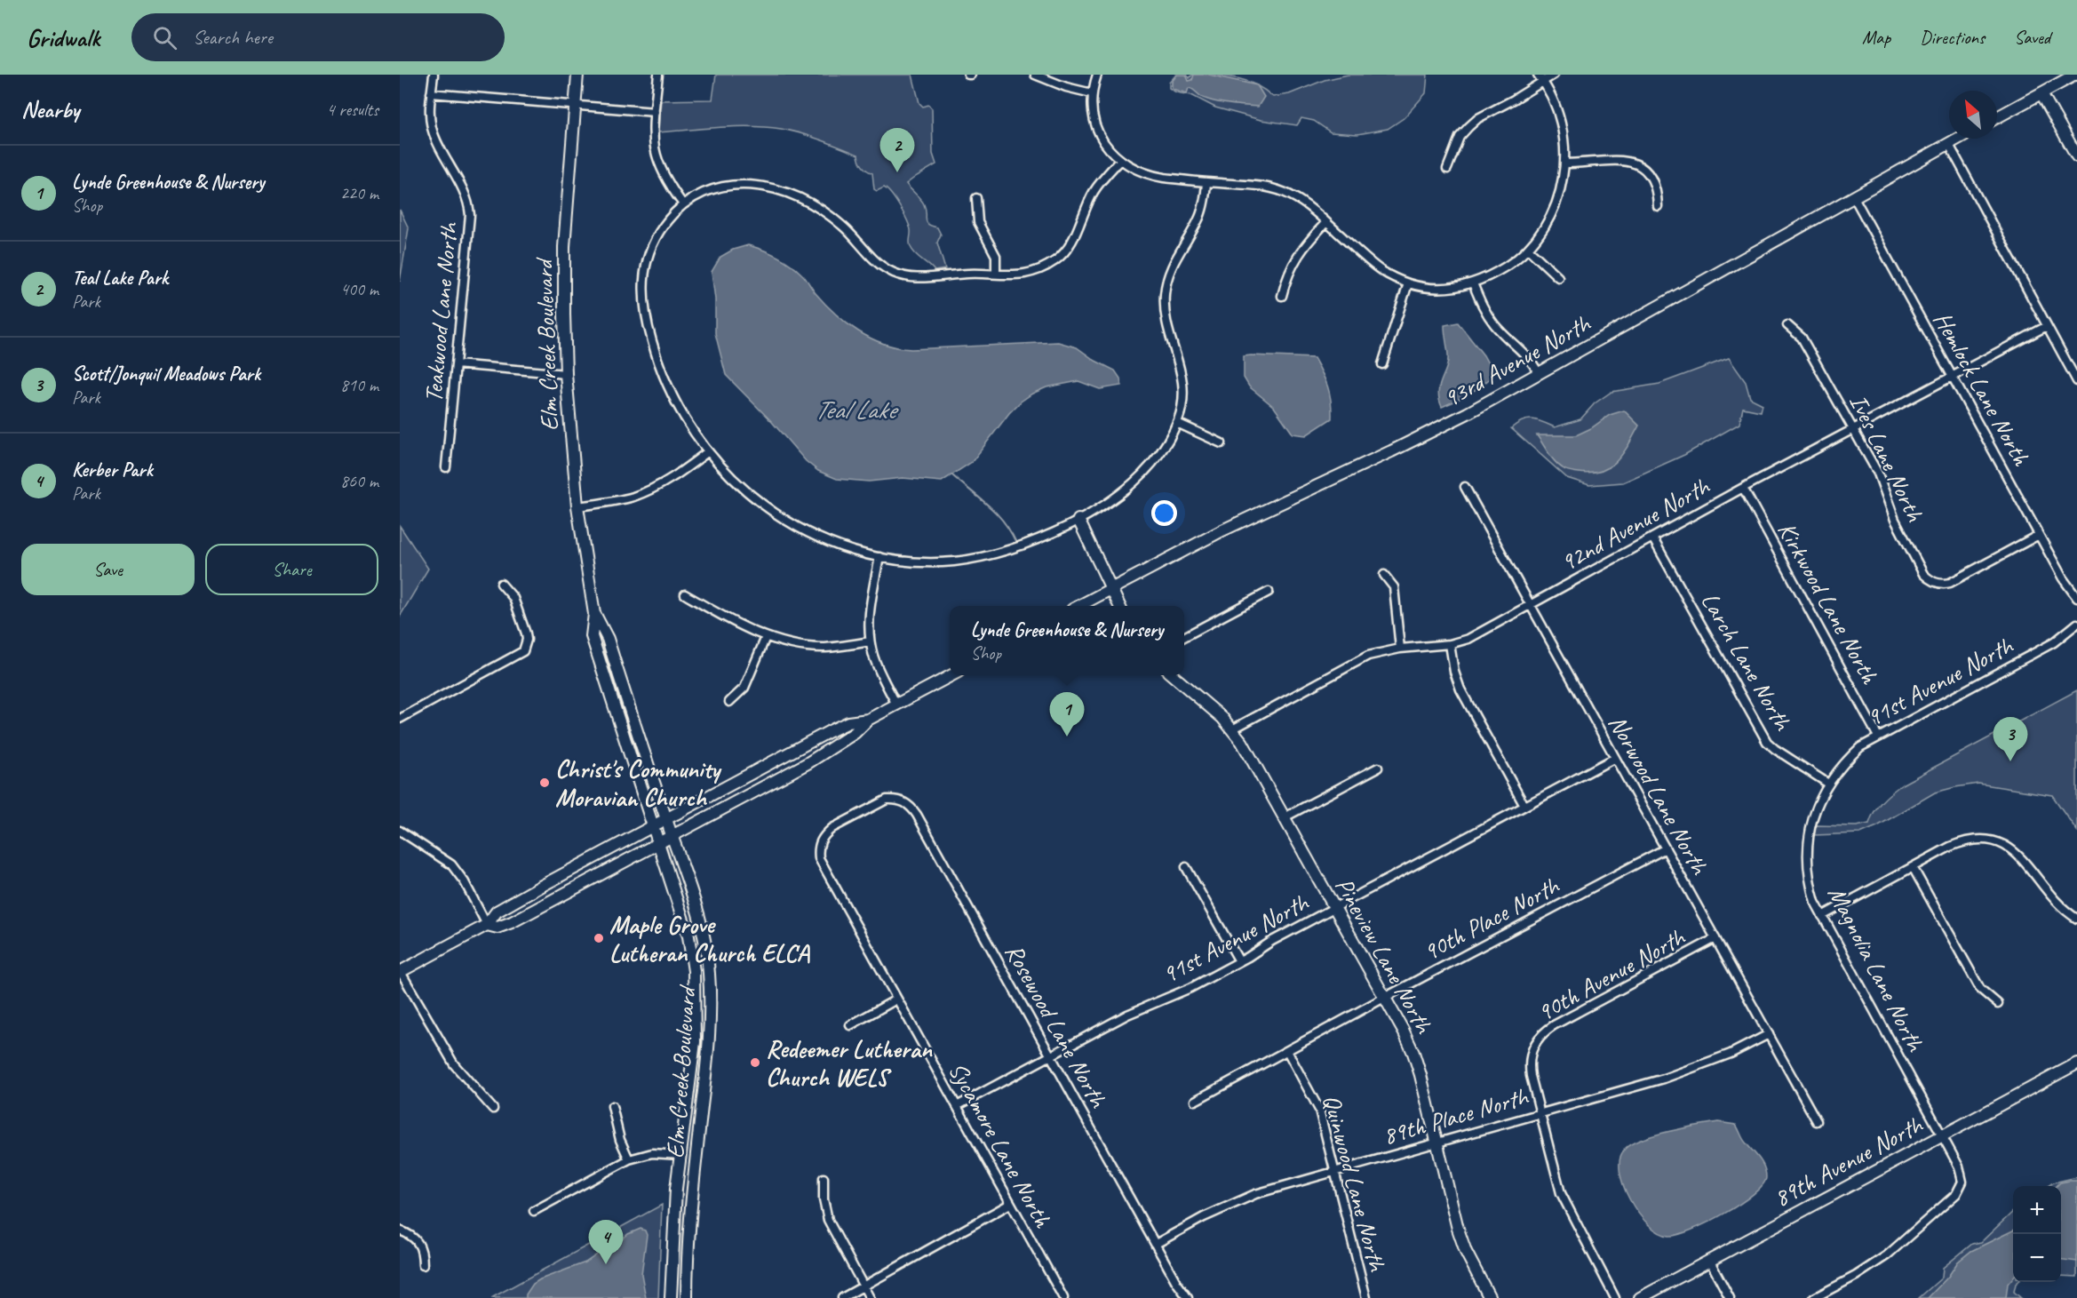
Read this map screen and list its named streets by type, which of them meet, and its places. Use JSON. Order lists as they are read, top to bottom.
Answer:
{
  "streets": {
    "street": [
      "Teakwood Lane North",
      "Elm Creek Boulevard",
      "93rd Avenue North",
      "Hemlock Lane North",
      "Ives Lane North",
      "92nd Avenue North",
      "Kirkwood Lane North",
      "Larch Lane North",
      "91st Avenue North",
      "Norwood Lane North",
      "90th Place North",
      "Pineview Lane North",
      "Magnolia Lane North",
      "90th Avenue North",
      "Rosewood Lane North",
      "89th Place North",
      "Sycamore Lane North",
      "89th Avenue North",
      "Quinwood Lane North"
    ]
  },
  "crossings": [
    ["93rd Avenue North", "Hemlock Lane North"],
    ["Hemlock Lane North", "Ives Lane North"],
    ["Hemlock Lane North", "92nd Avenue North"],
    ["Ives Lane North", "92nd Avenue North"],
    ["92nd Avenue North", "Kirkwood Lane North"],
    ["92nd Avenue North", "Larch Lane North"],
    ["92nd Avenue North", "Norwood Lane North"],
    ["92nd Avenue North", "Pineview Lane North"],
    ["Kirkwood Lane North", "91st Avenue North"],
    ["Larch Lane North", "91st Avenue North"],
    ["Larch Lane North", "Magnolia Lane North"],
    ["91st Avenue North", "Norwood Lane North"],
    ["91st Avenue North", "Pineview Lane North"],
    ["91st Avenue North", "Magnolia Lane North"],
    ["91st Avenue North", "Rosewood Lane North"],
    ["91st Avenue North", "Sycamore Lane North"],
    ["Norwood Lane North", "90th Place North"],
    ["Norwood Lane North", "90th Avenue North"],
    ["Norwood Lane North", "89th Place North"],
    ["90th Place North", "Pineview Lane North"],
    ["90th Place North", "Quinwood Lane North"],
    ["Pineview Lane North", "89th Place North"],
    ["Magnolia Lane North", "89th Avenue North"],
    ["90th Avenue North", "89th Place North"],
    ["Rosewood Lane North", "89th Place North"],
    ["Rosewood Lane North", "Sycamore Lane North"],
    ["89th Place North", "Quinwood Lane North"]
  ],
  "water": ["Teal Lake"],
  "places": ["Christ's Community Moravian Church", "Maple Grove Lutheran Church ELCA", "Redeemer Lutheran Church WELS"],
  "north": "top left",
  "page": {
    "header": "Gridwalk",
    "search": "Search here",
    "nav": ["Map", "Directions", "Saved"],
    "heading": ["Nearby", "4 results"],
    "pins": [
      "2",
      "1",
      "3",
      "4"
    ],
    "list": [
      {
        "mark": "1",
        "name": "Lynde Greenhouse & Nursery",
        "note": "Shop",
        "value": "220 m"
      },
      {
        "mark": "2",
        "name": "Teal Lake Park",
        "note": "Park",
        "value": "400 m"
      },
      {
        "mark": "3",
        "name": "Scott/Jonquil Meadows Park",
        "note": "Park",
        "value": "810 m"
      },
      {
        "mark": "4",
        "name": "Kerber Park",
        "note": "Park",
        "value": "860 m"
      }
    ],
    "buttons": ["Save", "Share"],
    "popup": ["Lynde Greenhouse & Nursery", "Shop"],
    "map_buttons": ["+", "−"]
  }
}
